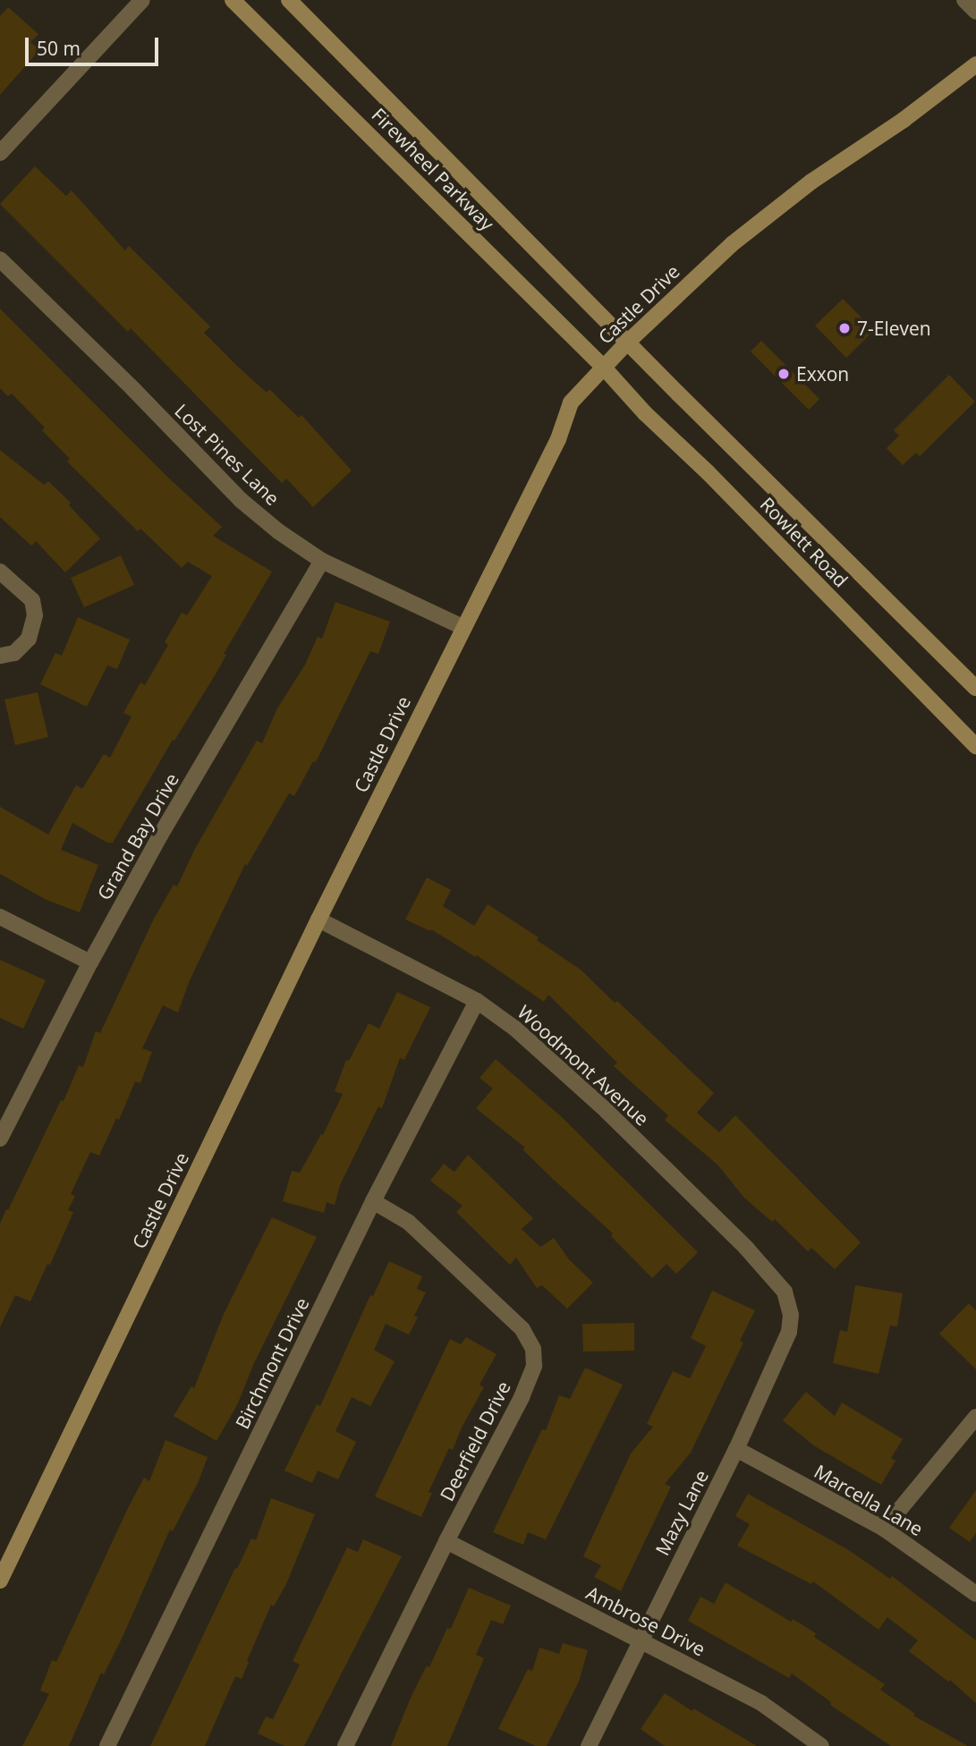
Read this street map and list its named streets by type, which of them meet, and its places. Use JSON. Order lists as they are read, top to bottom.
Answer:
{
  "streets": {
    "main road": ["Firewheel Parkway", "Castle Drive", "Rowlett Road"],
    "street": [
      "Lost Pines Lane",
      "Grand Bay Drive",
      "Woodmont Avenue",
      "Birchmont Drive",
      "Deerfield Drive",
      "Marcella Lane",
      "Mazy Lane",
      "Ambrose Drive"
    ]
  },
  "crossings": [
    ["Firewheel Parkway", "Castle Drive"],
    ["Firewheel Parkway", "Rowlett Road"],
    ["Castle Drive", "Lost Pines Lane"],
    ["Castle Drive", "Rowlett Road"],
    ["Castle Drive", "Woodmont Avenue"],
    ["Lost Pines Lane", "Grand Bay Drive"],
    ["Woodmont Avenue", "Birchmont Drive"],
    ["Woodmont Avenue", "Mazy Lane"],
    ["Birchmont Drive", "Deerfield Drive"],
    ["Deerfield Drive", "Ambrose Drive"],
    ["Marcella Lane", "Mazy Lane"],
    ["Mazy Lane", "Ambrose Drive"]
  ],
  "places": ["7-Eleven", "Exxon"],
  "scale_bar": "50 m"
}
